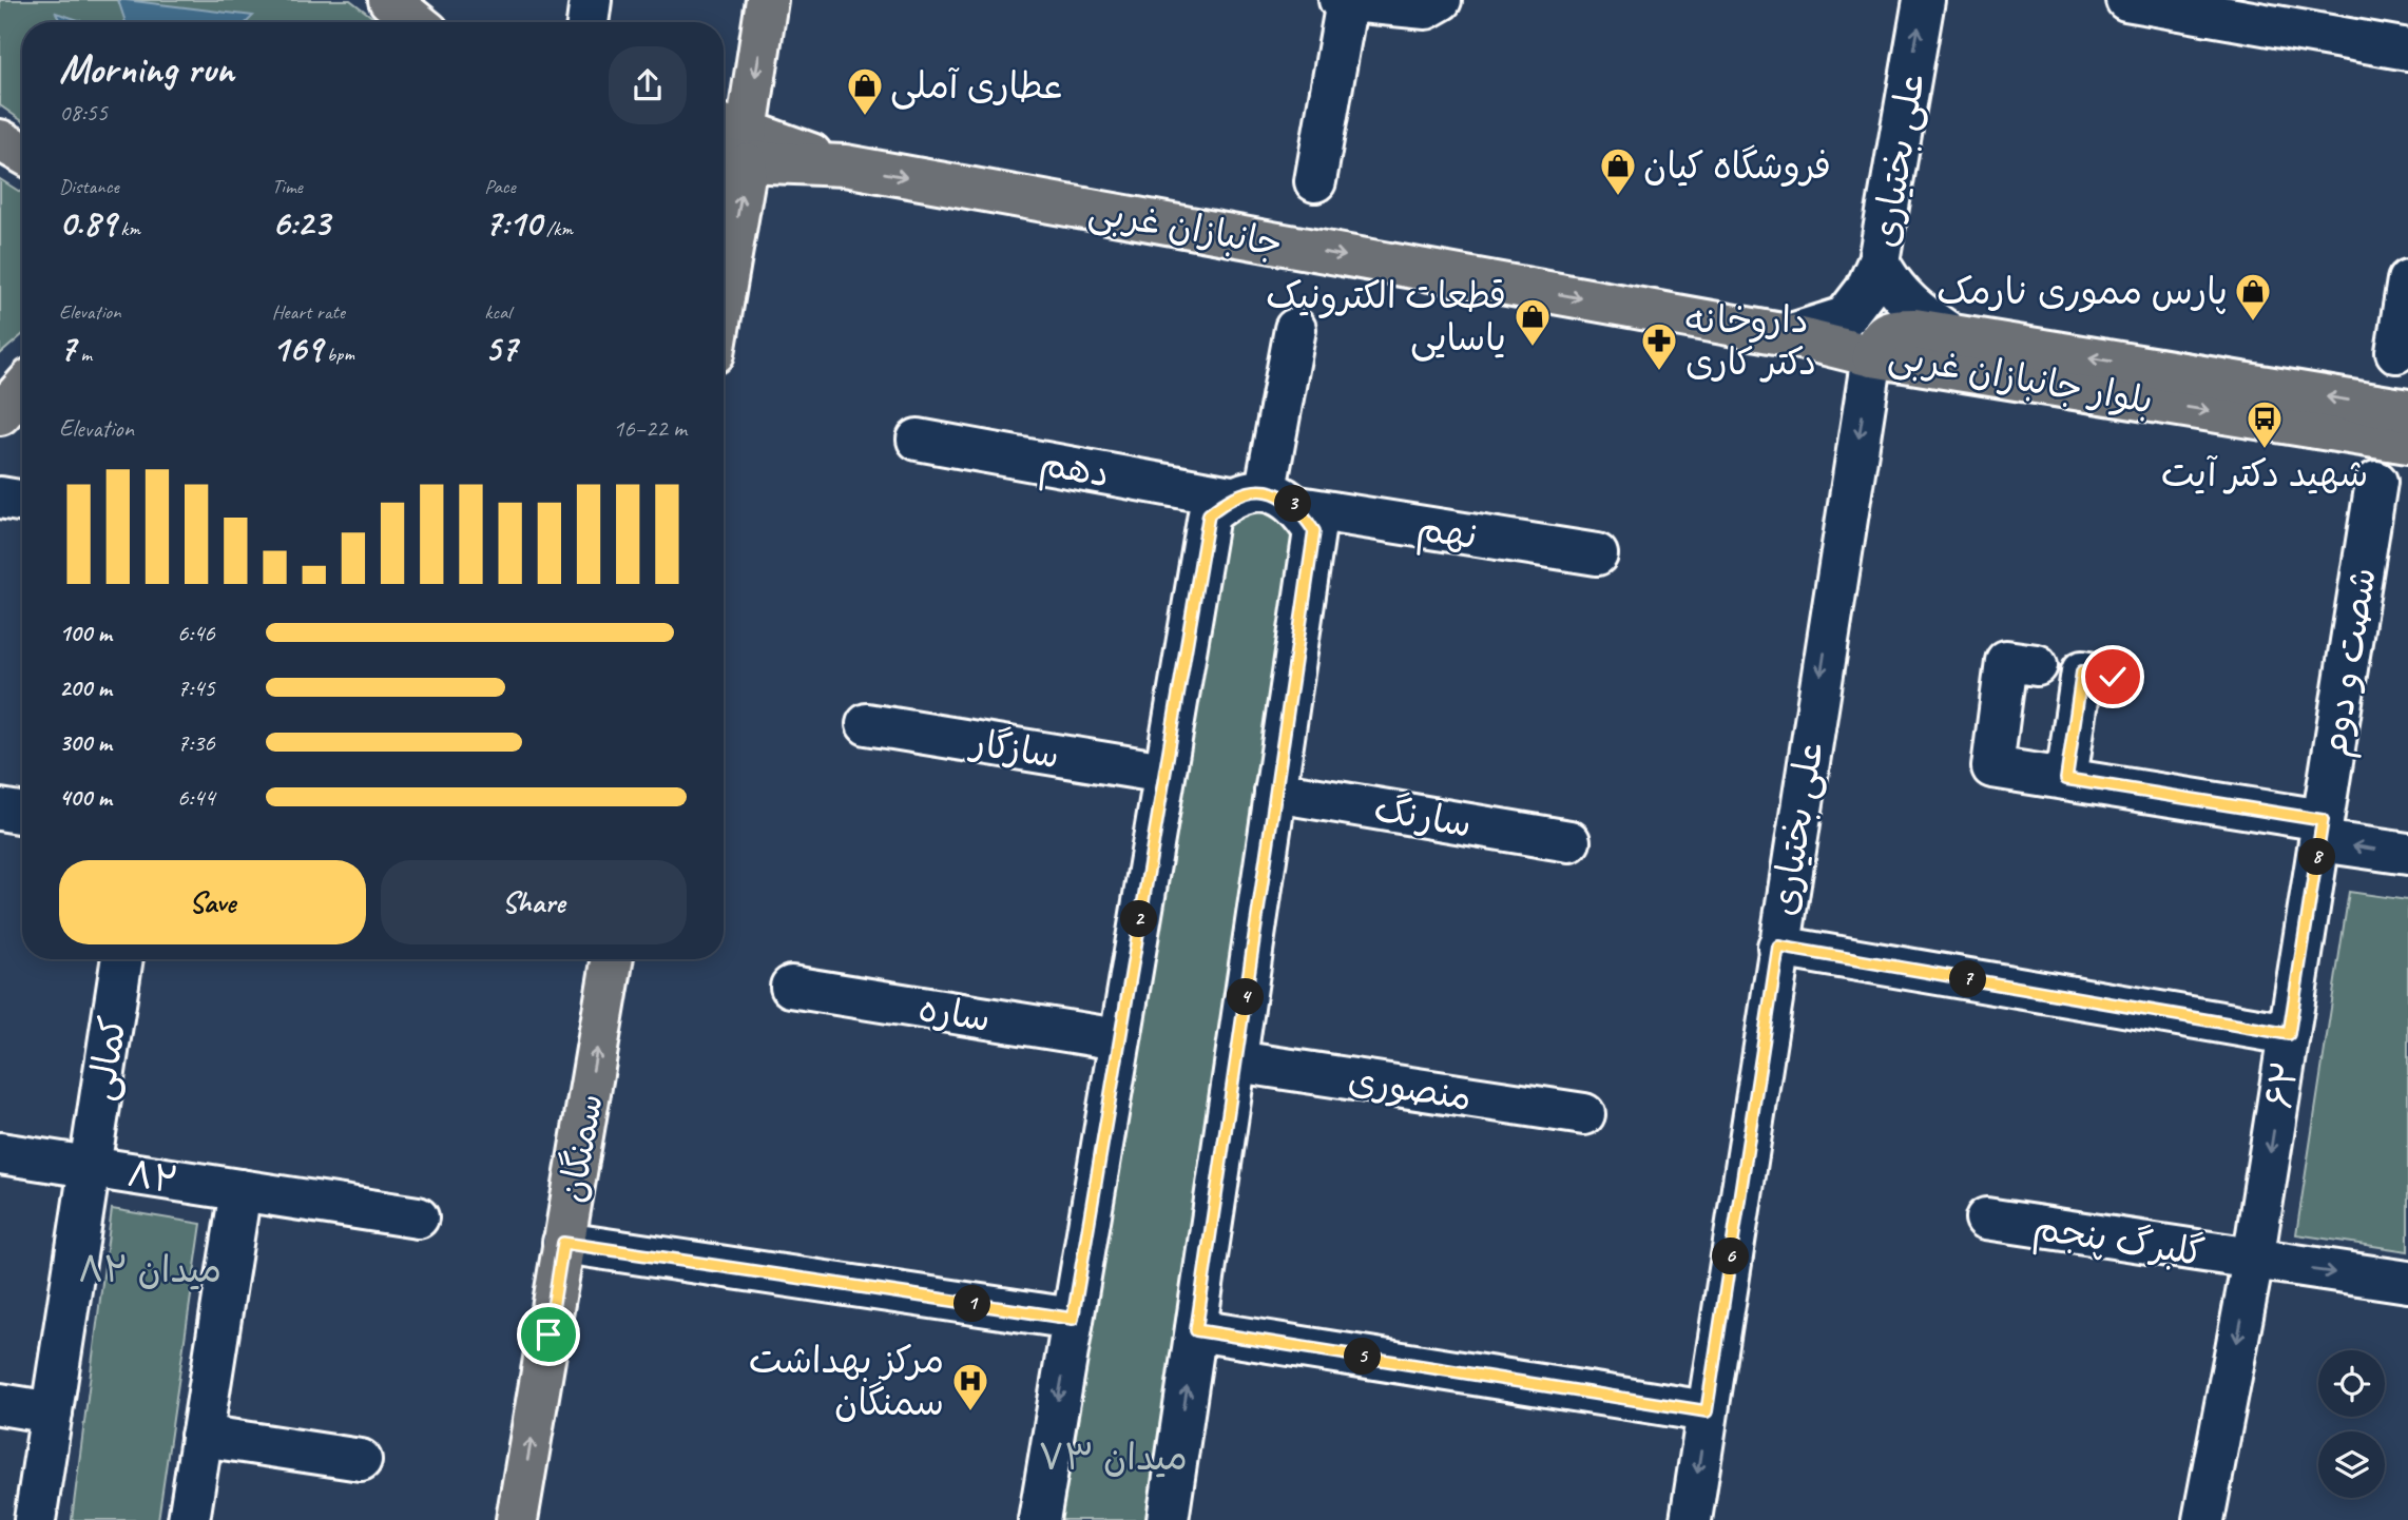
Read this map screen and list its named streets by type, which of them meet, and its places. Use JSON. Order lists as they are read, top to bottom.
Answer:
{
  "streets": {
    "main road": ["جانبازان غربی", "بلوار جانبازان غربی", "سمنگان"],
    "street": [
      "علی بختیاری",
      "دهم",
      "نهم",
      "شصت و دوم",
      "سازگار",
      "سارنگ",
      "ساره",
      "کمالی",
      "۶۲",
      "منصوری",
      "۸۲",
      "گلبرگ پنجم"
    ]
  },
  "crossings": [
    ["علی بختیاری", "جانبازان غربی"],
    ["علی بختیاری", "بلوار جانبازان غربی"],
    ["جانبازان غربی", "بلوار جانبازان غربی"],
    ["دهم", "نهم"],
    ["شصت و دوم", "۶۲"],
    ["کمالی", "۸۲"],
    ["۶۲", "گلبرگ پنجم"]
  ],
  "one_way": ["جانبازان غربی", "۶۲", "سمنگان"],
  "parks": ["میدان ۸۲", "میدان ۷۳"],
  "places": {
    "shop": [
      "عطاری آملی",
      "فروشگاه کیان",
      "پارس مموری نارمک",
      "قطعات الکترونیک یاسایی"
    ],
    "pharmacy": ["داروخانه دکتر کاری"],
    "bus stop": ["شهید دکتر آیت"],
    "hospital": ["مرکز بهداشت سمنگان"]
  },
  "page": {
    "heading": ["Morning run", "08:55"],
    "stats": [
      ["Distance", "0.89 km"],
      ["Time", "6:23"],
      ["Pace", "7:10 /km"],
      ["Elevation", "7 m"],
      ["Heart rate", "169 bpm"],
      ["kcal", "57"]
    ],
    "chart": ["Elevation", "16–22 m"],
    "pins": [
      "3",
      "8",
      "2",
      "7",
      "4",
      "6",
      "1",
      "5"
    ],
    "list": [
      {
        "name": "100 m",
        "note": "6:46"
      },
      {
        "name": "200 m",
        "note": "7:45"
      },
      {
        "name": "300 m",
        "note": "7:36"
      },
      {
        "name": "400 m",
        "note": "6:44"
      }
    ],
    "buttons": ["Save", "Share"]
  }
}
